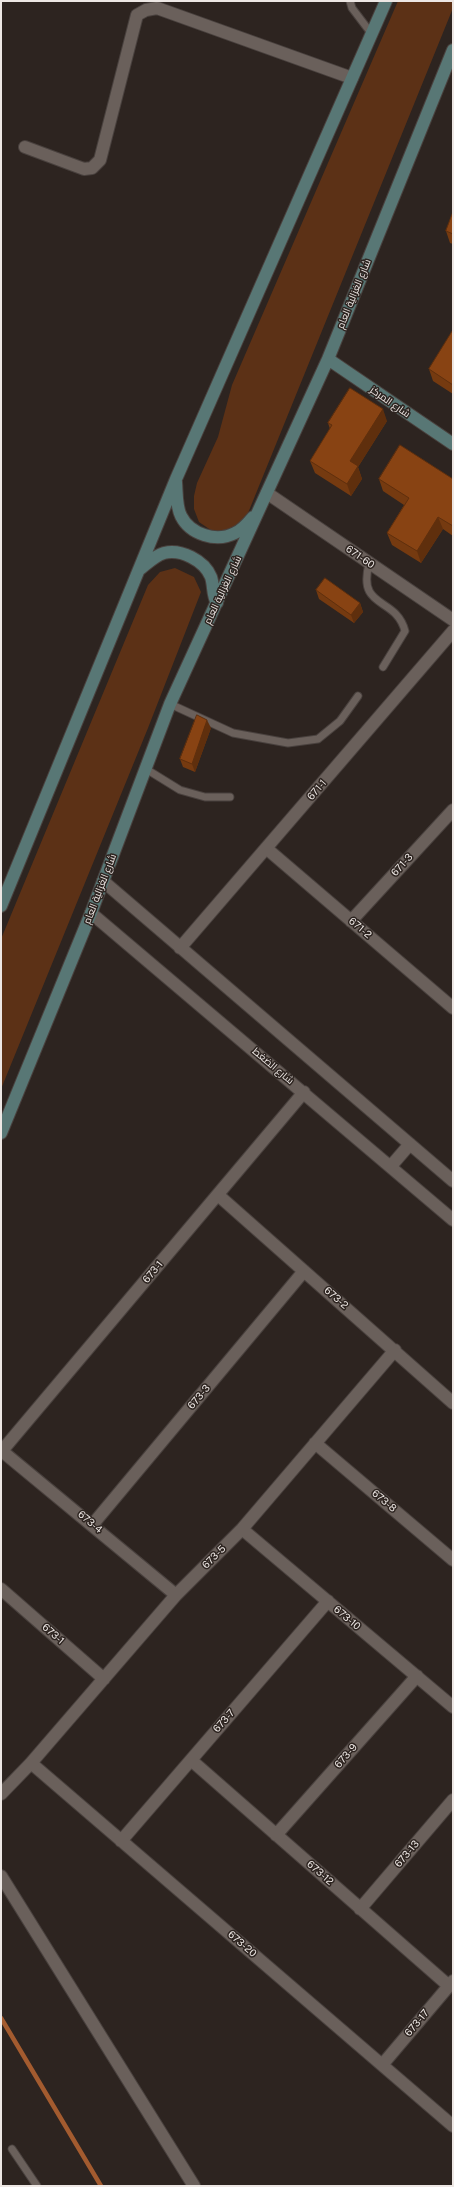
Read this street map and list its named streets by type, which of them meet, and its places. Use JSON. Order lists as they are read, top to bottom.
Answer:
{
  "streets": {
    "main road": ["شارع الغزالية العام", "شارع المركز"],
    "street": [
      "671-60",
      "671-1",
      "671-3",
      "671-2",
      "شارع الضغط",
      "673-1",
      "673-2",
      "673-3",
      "673-8",
      "673-4",
      "673-5",
      "673-10",
      "673-7",
      "673-9",
      "673-13",
      "673-12",
      "673-20",
      "673-17"
    ]
  },
  "crossings": [
    ["شارع الغزالية العام", "شارع المركز"],
    ["شارع الغزالية العام", "671-60"],
    ["شارع الغزالية العام", "شارع الضغط"],
    ["671-1", "671-2"],
    ["671-3", "671-2"],
    ["شارع الضغط", "673-1"],
    ["673-1", "673-2"],
    ["673-1", "673-4"],
    ["673-1", "673-5"],
    ["673-2", "673-3"],
    ["673-2", "673-5"],
    ["673-3", "673-4"],
    ["673-8", "673-5"],
    ["673-4", "673-5"],
    ["673-5", "673-10"],
    ["673-5", "673-20"],
    ["673-10", "673-7"],
    ["673-10", "673-9"],
    ["673-7", "673-12"],
    ["673-7", "673-20"],
    ["673-9", "673-12"],
    ["673-13", "673-12"],
    ["673-12", "673-17"],
    ["673-20", "673-17"]
  ]
}
